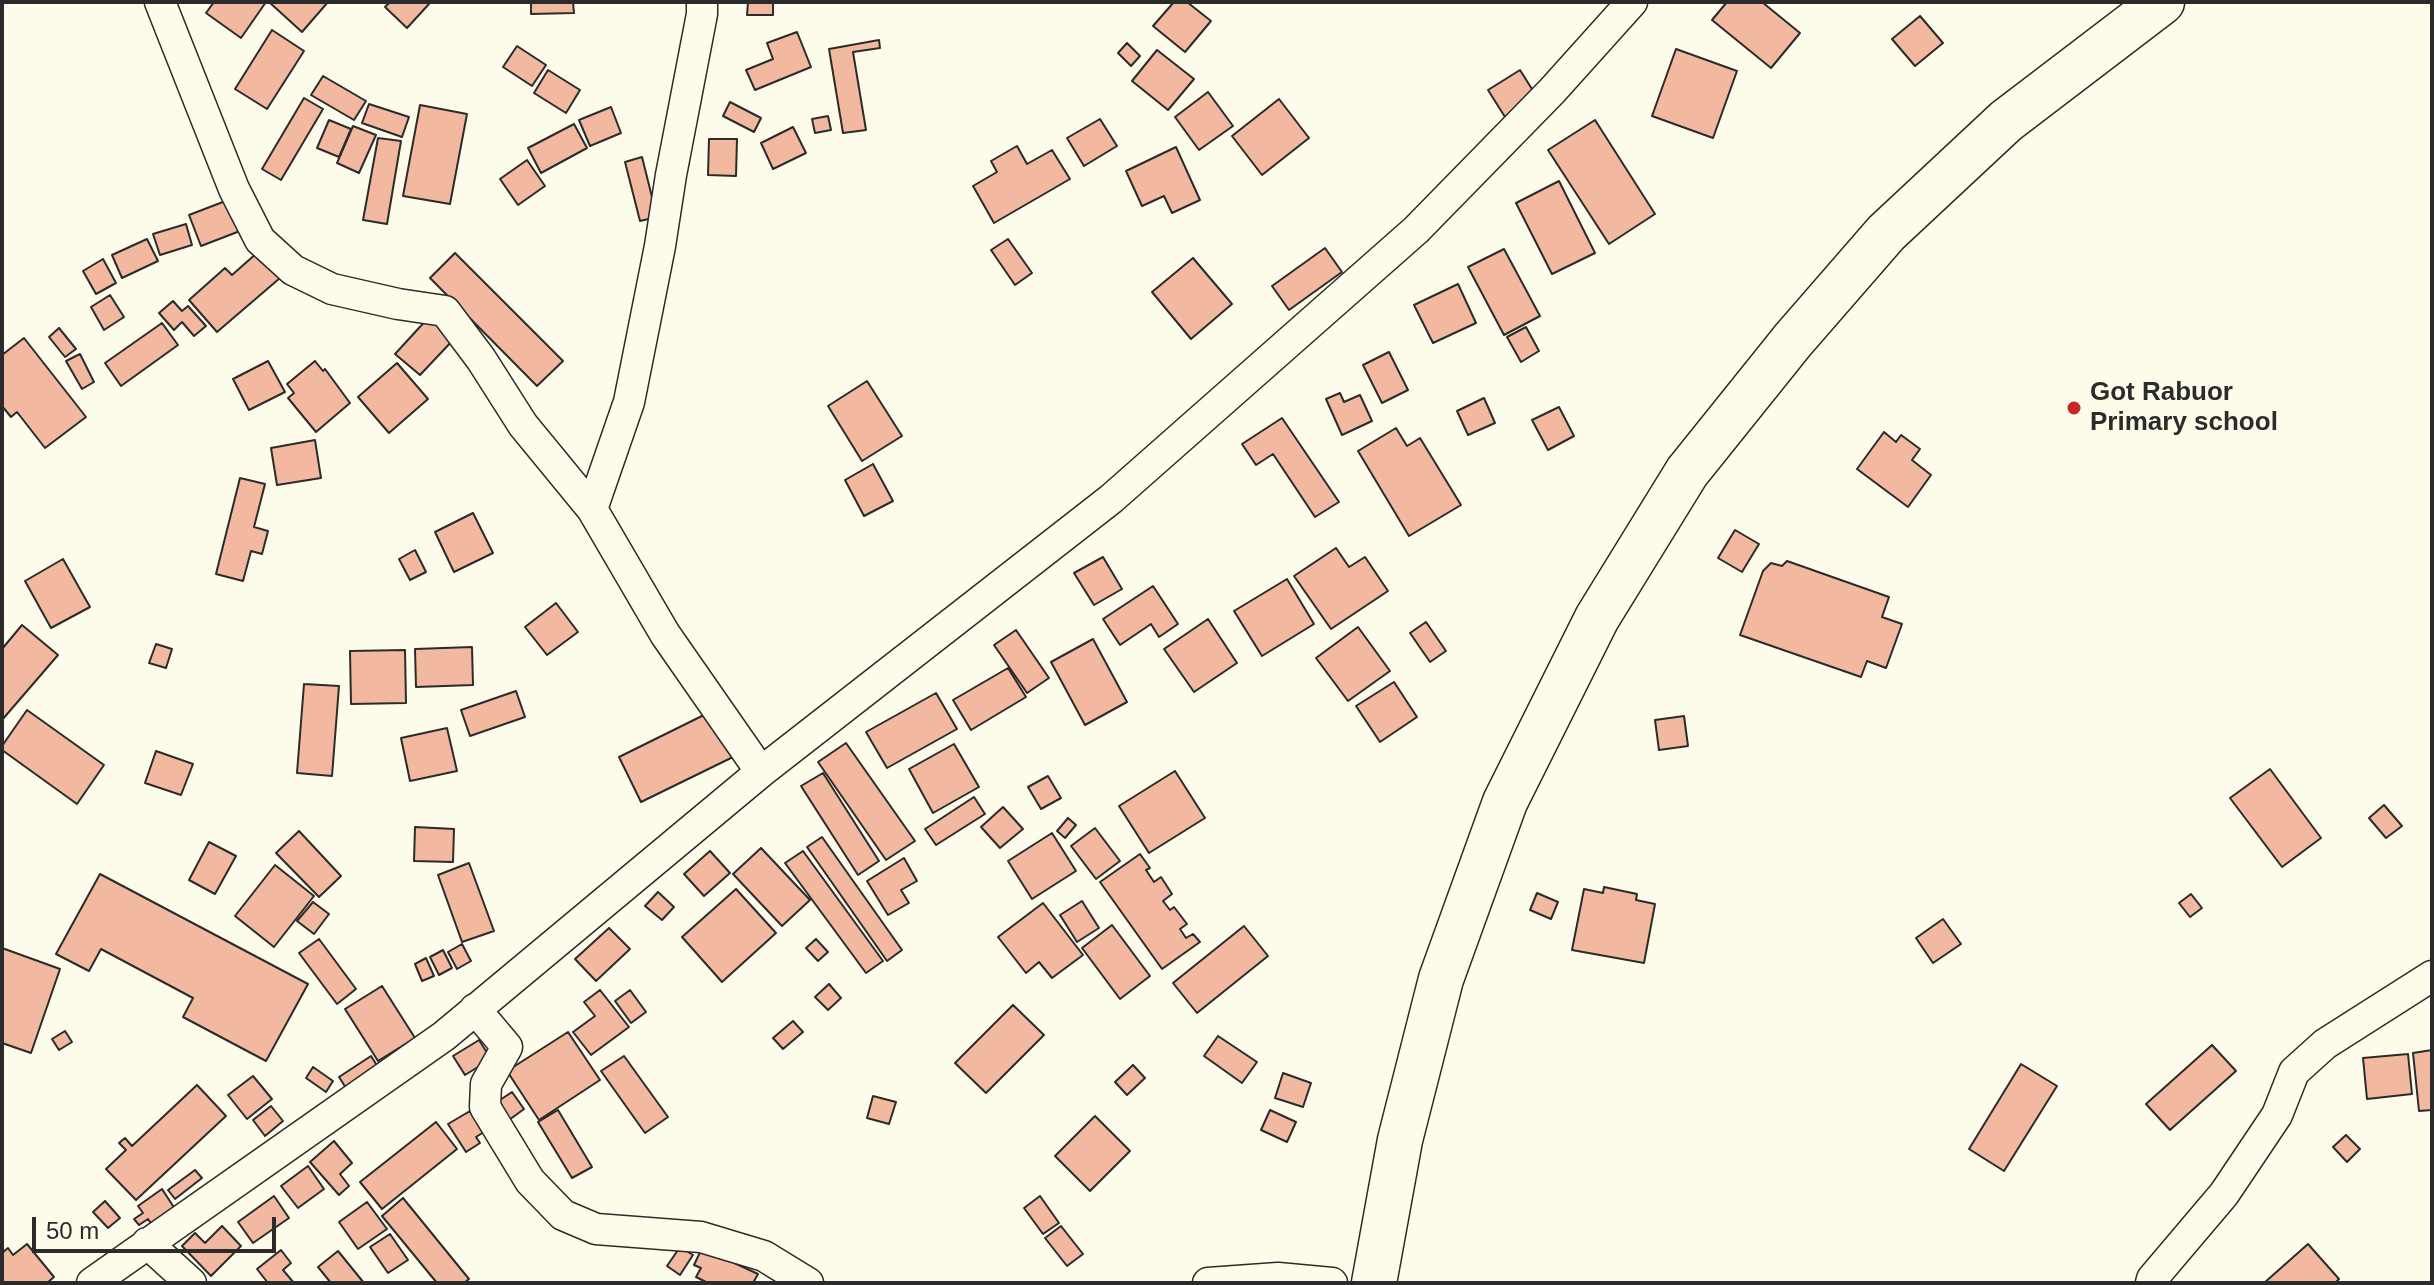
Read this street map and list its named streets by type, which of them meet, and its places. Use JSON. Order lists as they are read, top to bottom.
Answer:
{
  "places": ["Got Rabuor Primary school"],
  "scale_bar": "50 m"
}
